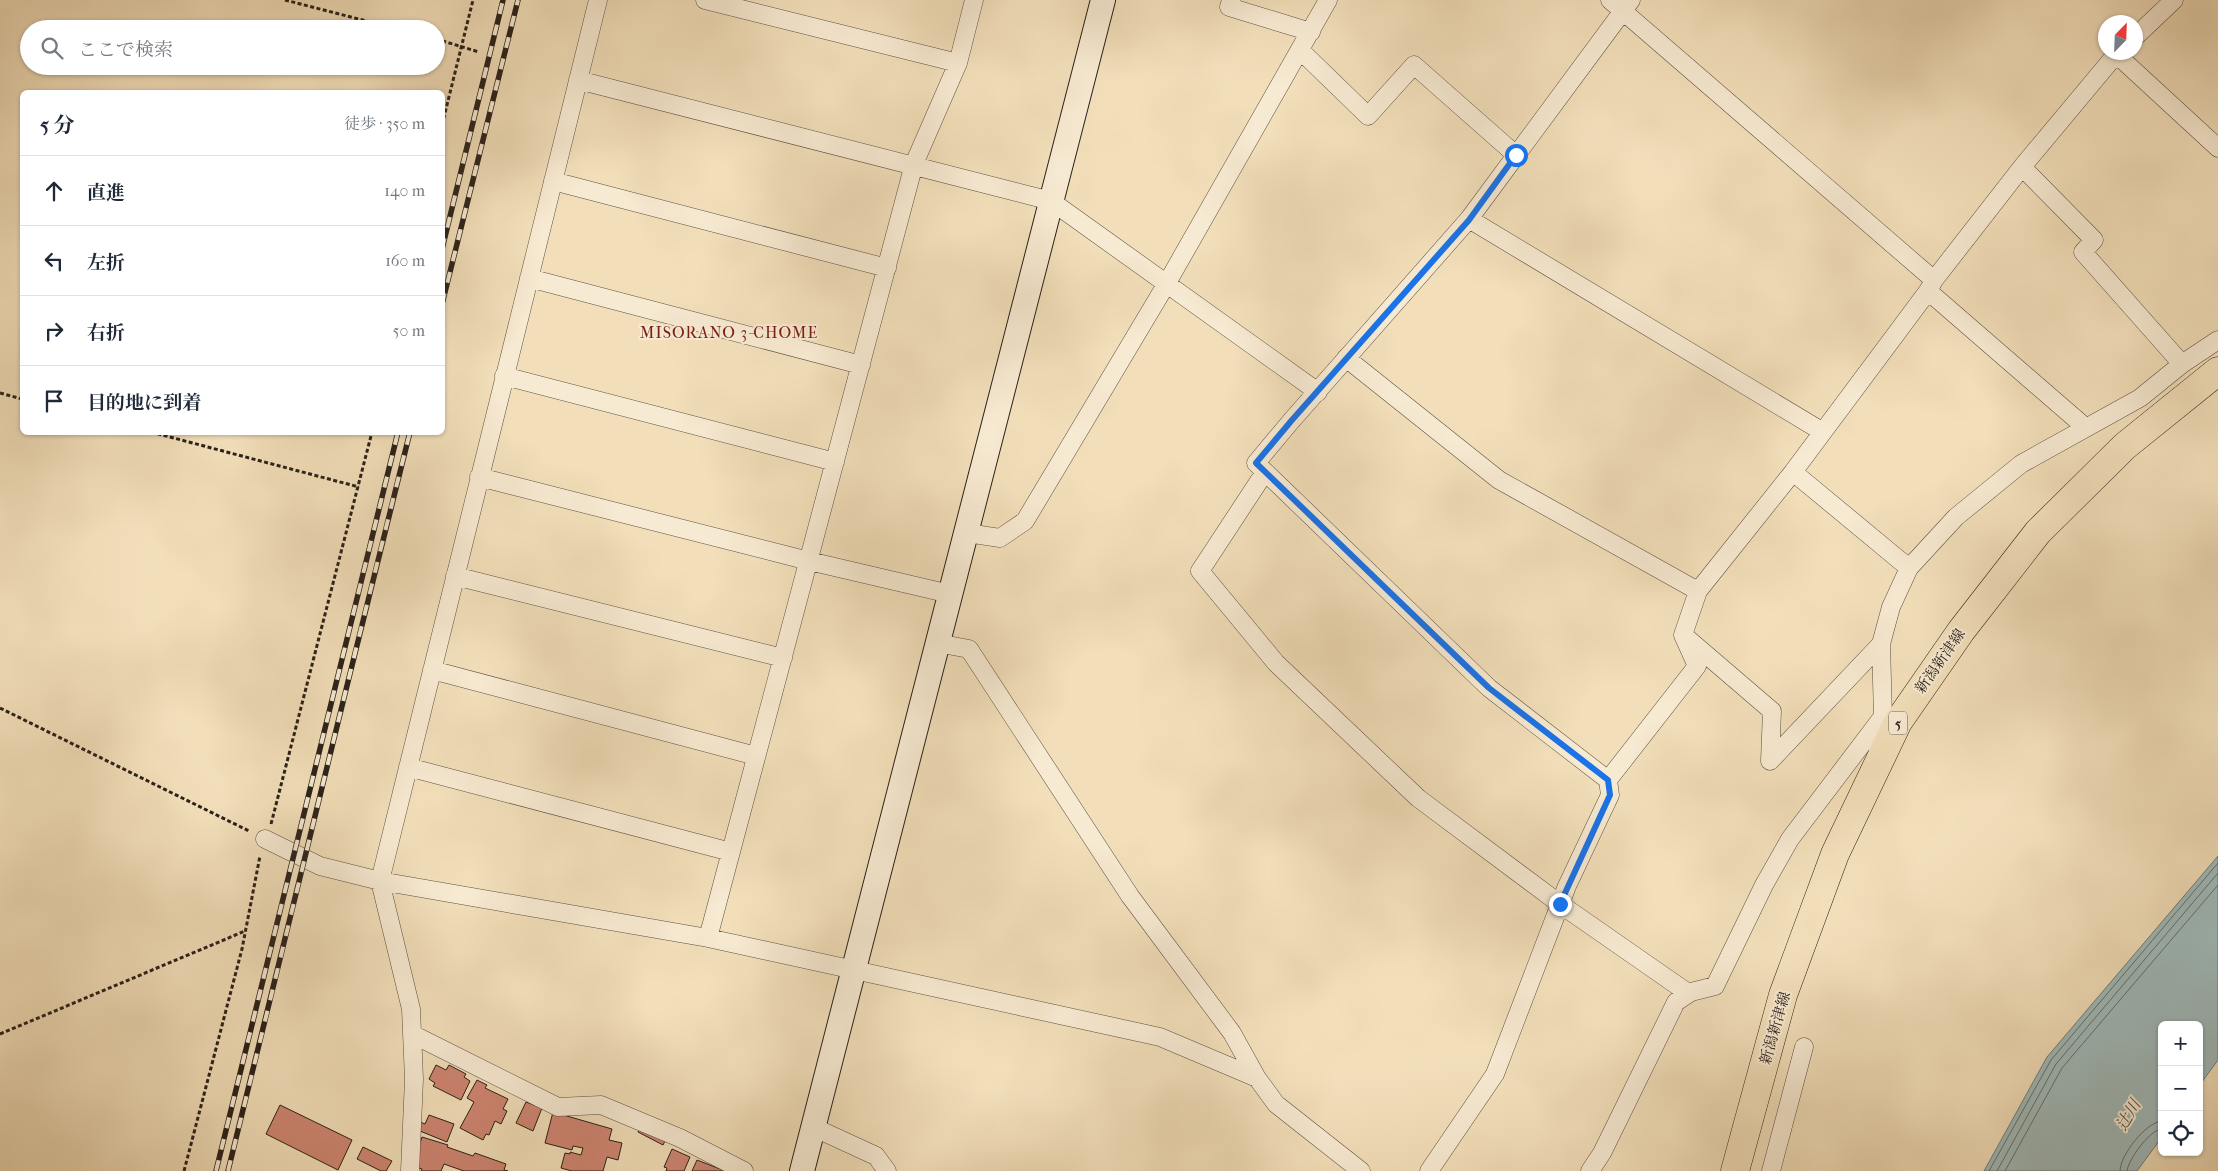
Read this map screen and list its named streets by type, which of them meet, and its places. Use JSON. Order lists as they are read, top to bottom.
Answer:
{
  "streets": {
    "main road": ["新潟新津線", "5"]
  },
  "districts": ["MISORANO 3-CHOME"],
  "water": ["辻川"],
  "north": "top right",
  "page": {
    "search": "ここで検索",
    "heading": ["5 分", "徒歩 · 350 m"],
    "list": [
      ["直進", "140 m"],
      ["左折", "160 m"],
      ["右折", "50 m"],
      "目的地に到着"
    ],
    "map_buttons": ["+", "−"]
  }
}
